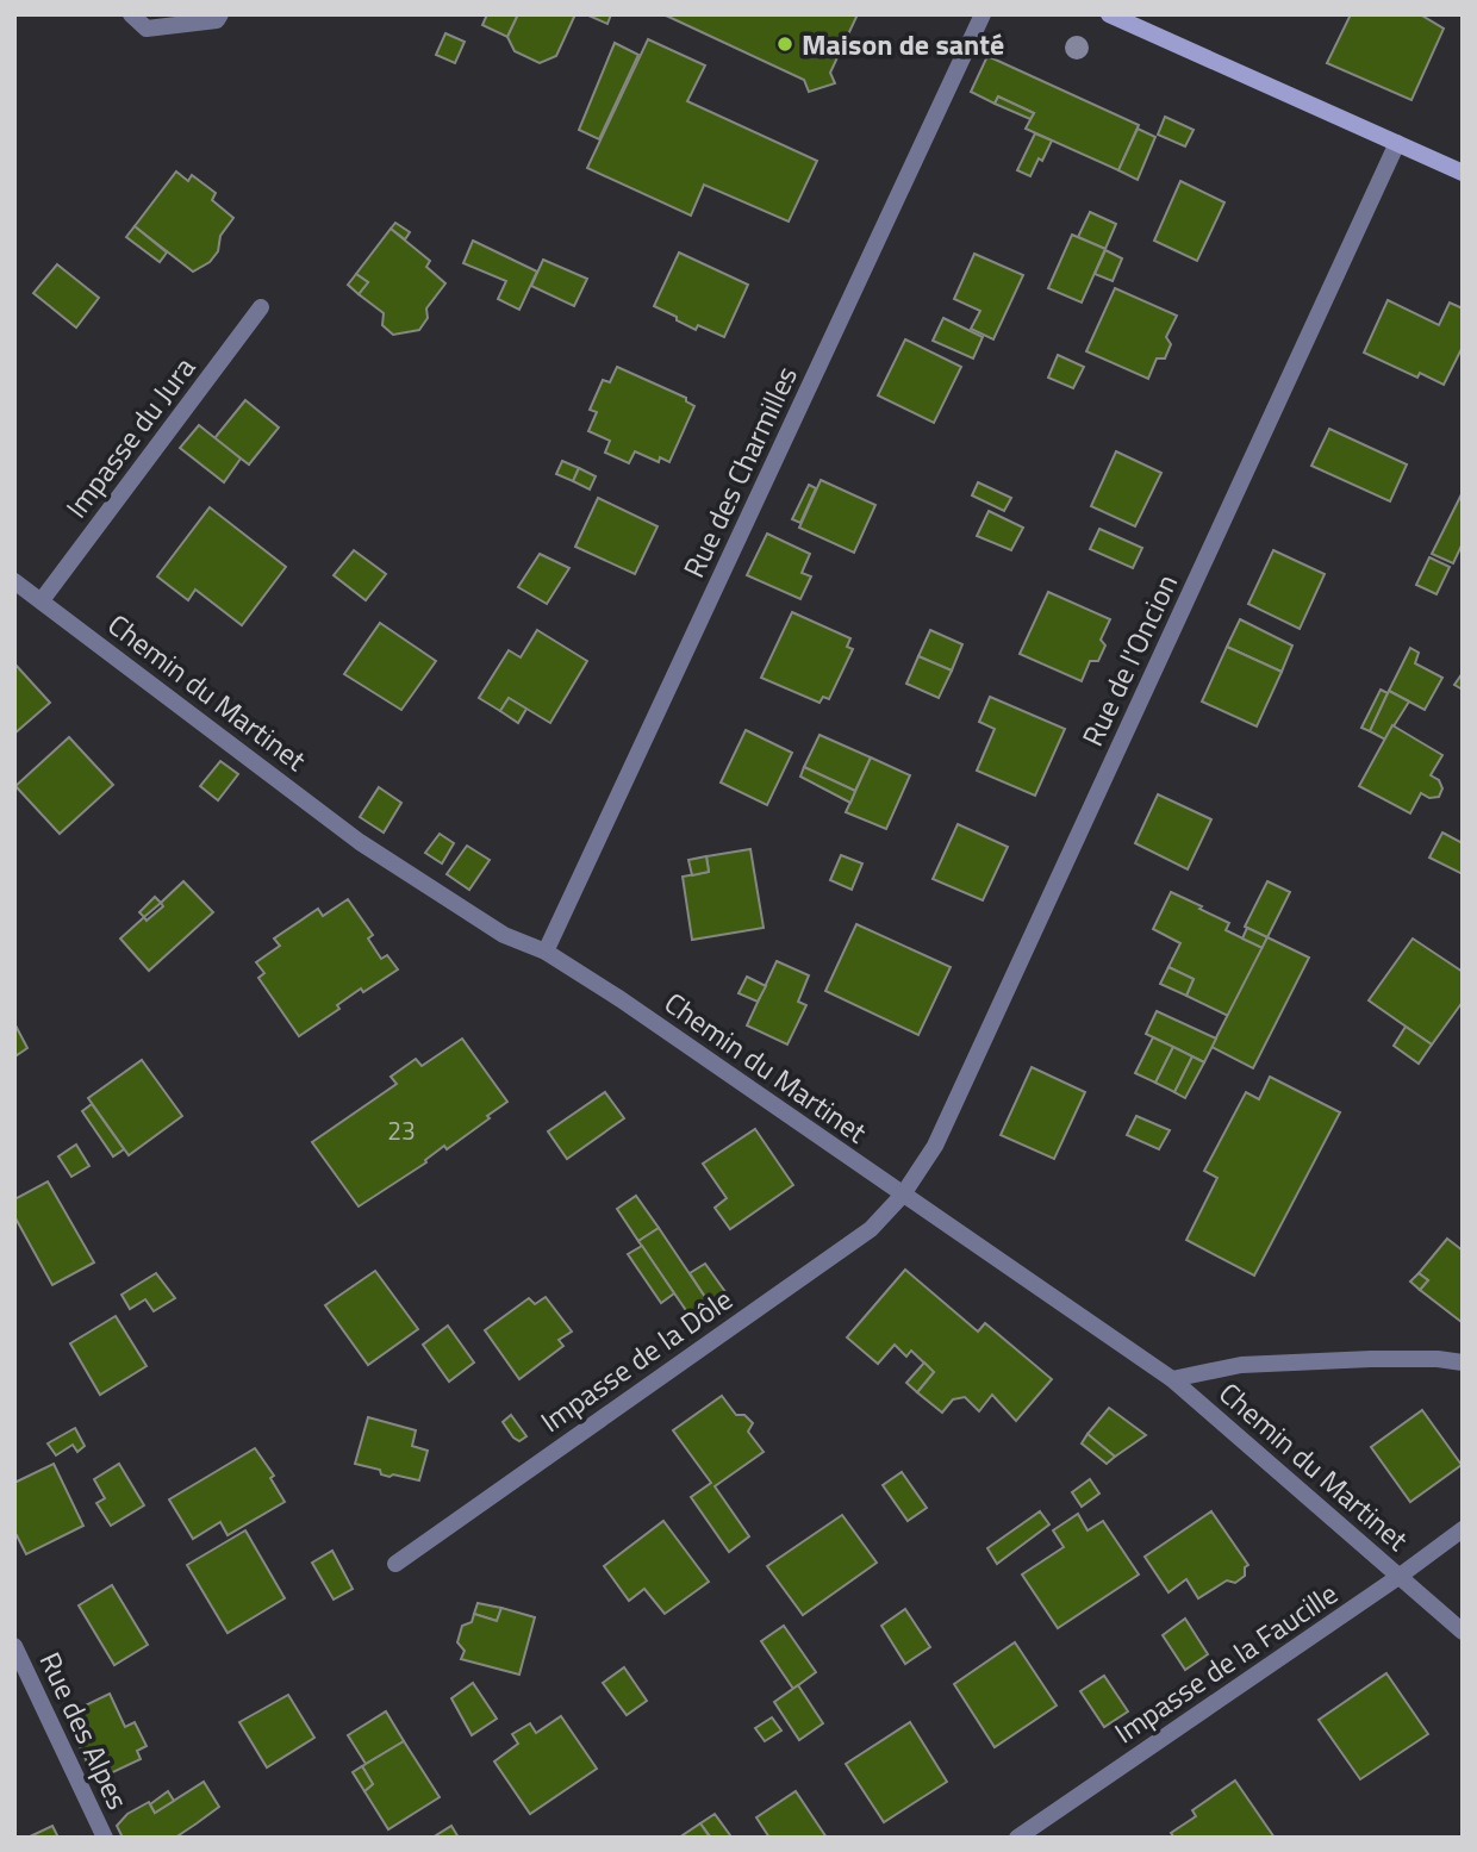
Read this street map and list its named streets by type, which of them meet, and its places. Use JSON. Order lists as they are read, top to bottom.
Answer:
{
  "streets": {
    "street": [
      "Impasse du Jura",
      "Rue des Charmilles",
      "Rue de l'Oncion",
      "Chemin du Martinet",
      "Impasse de la Dôle",
      "Impasse de la Faucille",
      "Rue des Alpes"
    ]
  },
  "crossings": [
    ["Impasse du Jura", "Chemin du Martinet"],
    ["Rue des Charmilles", "Chemin du Martinet"],
    ["Rue de l'Oncion", "Chemin du Martinet"],
    ["Rue de l'Oncion", "Impasse de la Dôle"],
    ["Chemin du Martinet", "Impasse de la Dôle"],
    ["Chemin du Martinet", "Impasse de la Faucille"]
  ],
  "places": ["Maison de santé"],
  "house_numbers": ["23"]
}
